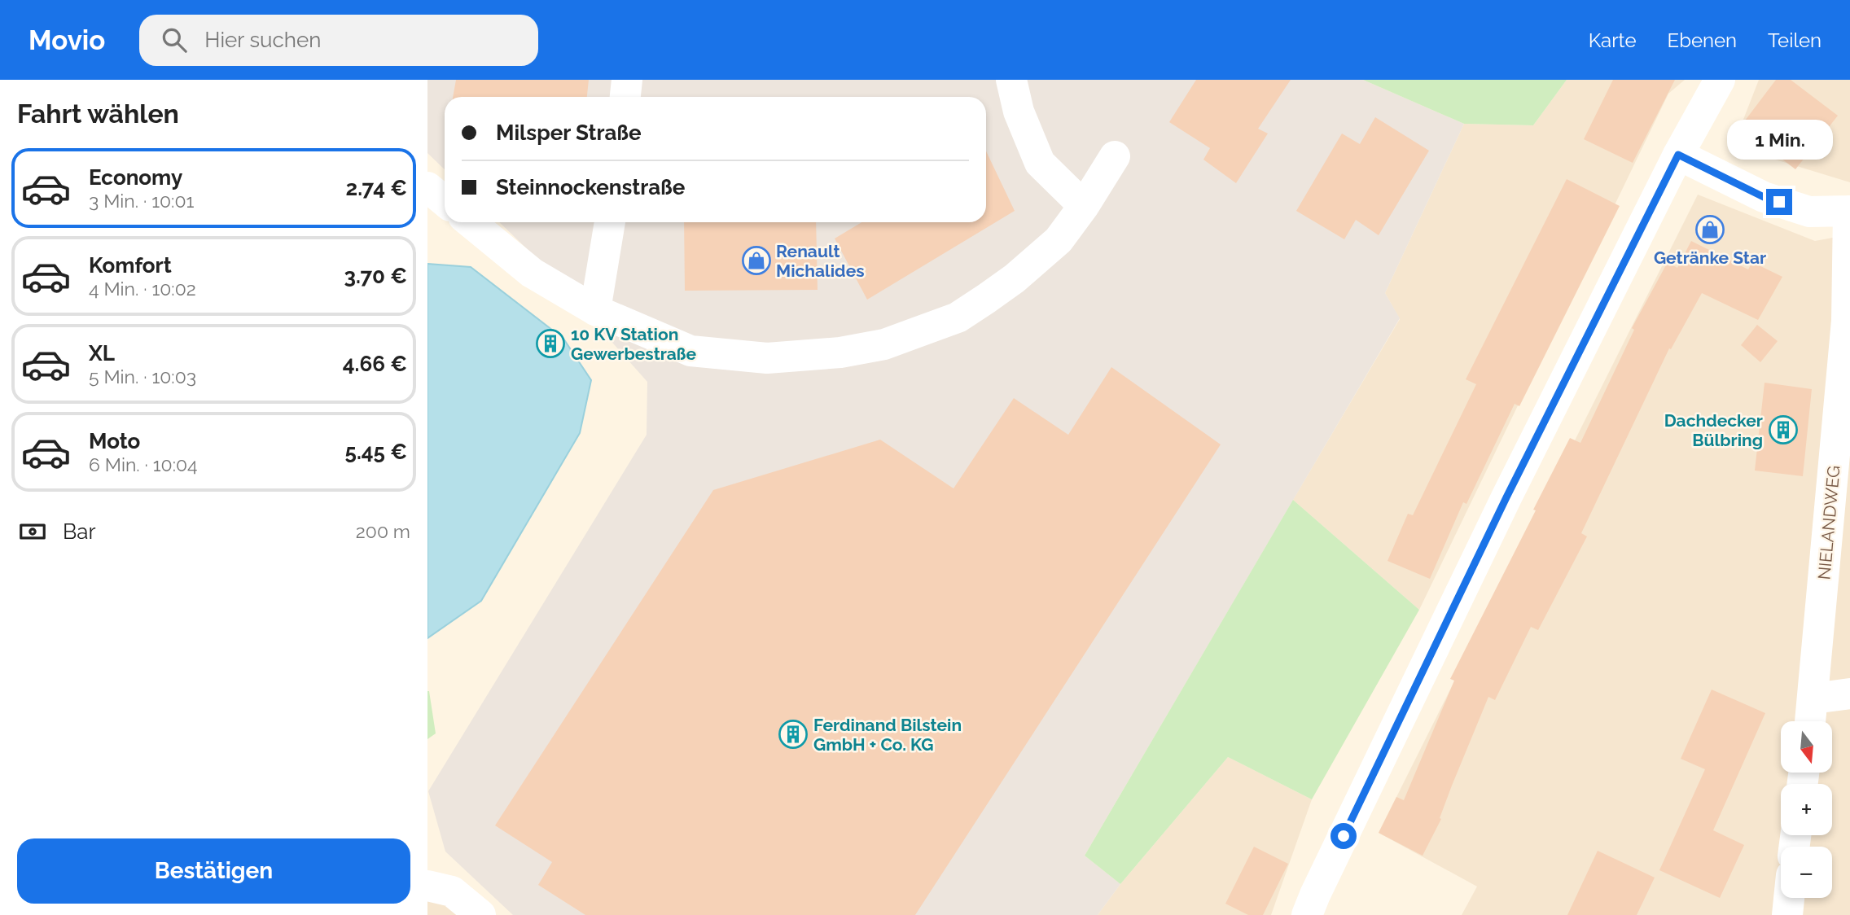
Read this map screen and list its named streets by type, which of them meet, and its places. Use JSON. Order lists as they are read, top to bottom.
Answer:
{
  "streets": {
    "street": ["NIELANDWEG"]
  },
  "places": {
    "shop": ["Getränke Star", "Renault Michalides"],
    "building": ["10 KV Station Gewerbestraße", "Dachdecker Bülbring", "Ferdinand Bilstein GmbH + Co. KG"]
  },
  "north": "bottom",
  "page": {
    "header": "Movio",
    "search": "Hier suchen",
    "nav": ["Karte", "Ebenen", "Teilen"],
    "heading": "Fahrt wählen",
    "banner": ["Milsper Straße", "Steinnockenstraße"],
    "bubble": "1 Min.",
    "list": [
      {
        "name": "Economy",
        "note": "3 Min. · 10:01",
        "value": "2.74 €"
      },
      {
        "name": "Komfort",
        "note": "4 Min. · 10:02",
        "value": "3.70 €"
      },
      {
        "name": "XL",
        "note": "5 Min. · 10:03",
        "value": "4.66 €"
      },
      {
        "name": "Moto",
        "note": "6 Min. · 10:04",
        "value": "5.45 €"
      }
    ],
    "pay": ["Bar", "200 m"],
    "map_buttons": ["+", "−"],
    "buttons": "Bestätigen"
  }
}
